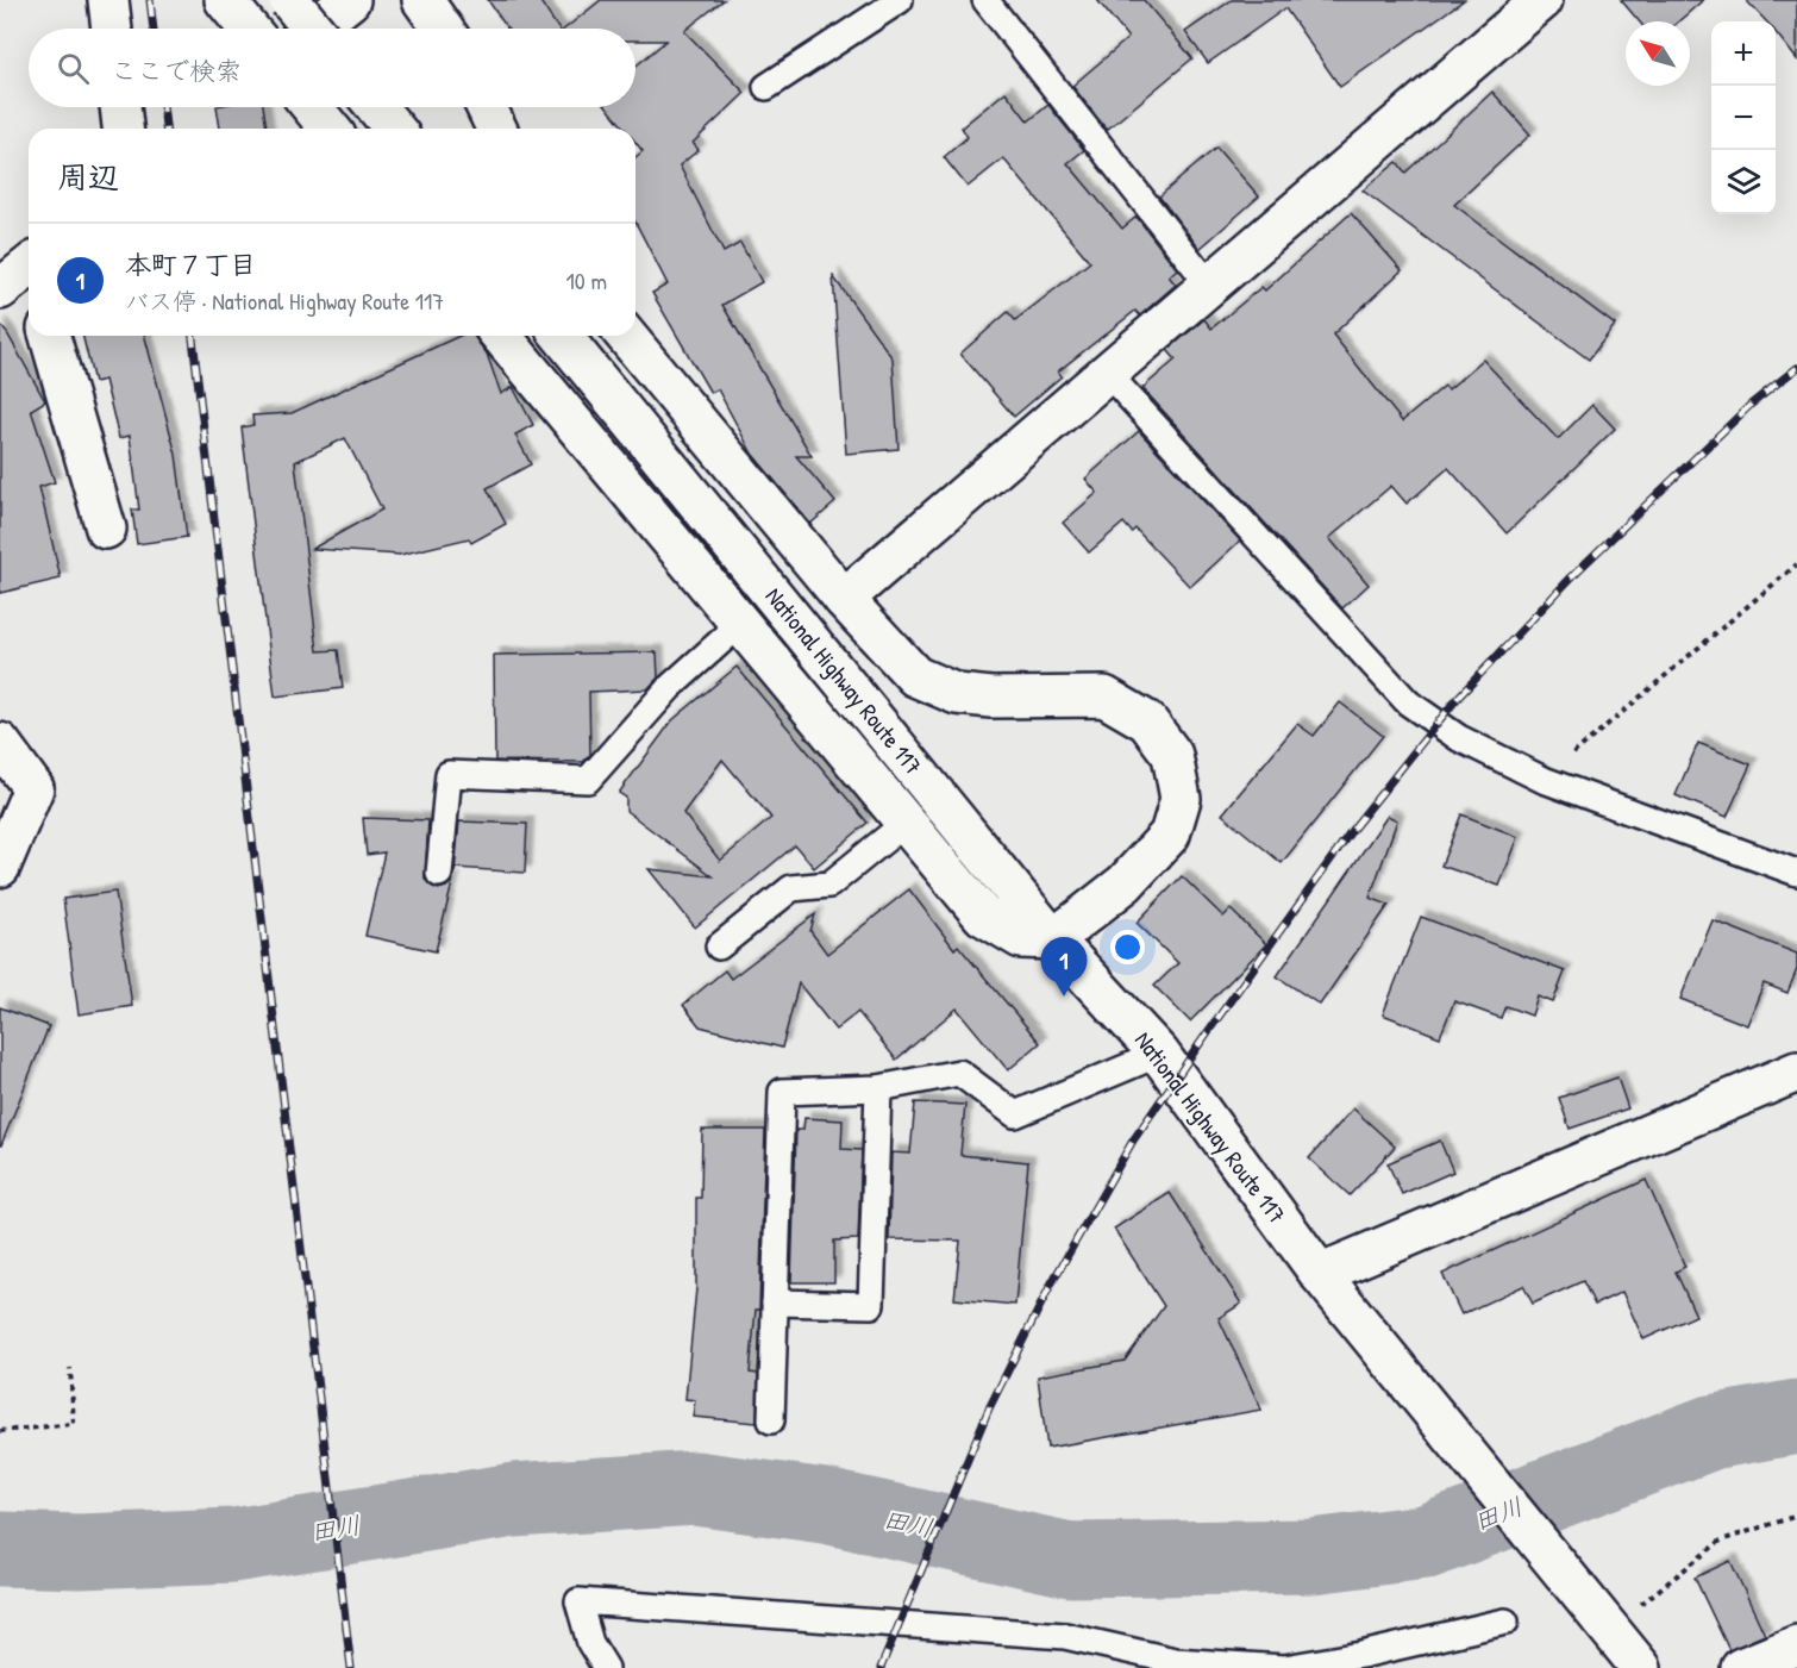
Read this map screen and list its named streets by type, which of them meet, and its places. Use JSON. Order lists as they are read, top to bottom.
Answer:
{
  "streets": {
    "main road": ["National Highway Route 117"]
  },
  "water": ["田川"],
  "north": "top left",
  "page": {
    "map_buttons": ["+", "−"],
    "search": "ここで検索",
    "heading": "周辺",
    "list": [
      {
        "mark": "1",
        "name": "本町７丁目",
        "note": "バス停 · National Highway Route 117",
        "value": "10 m"
      }
    ],
    "pins": "1"
  }
}
